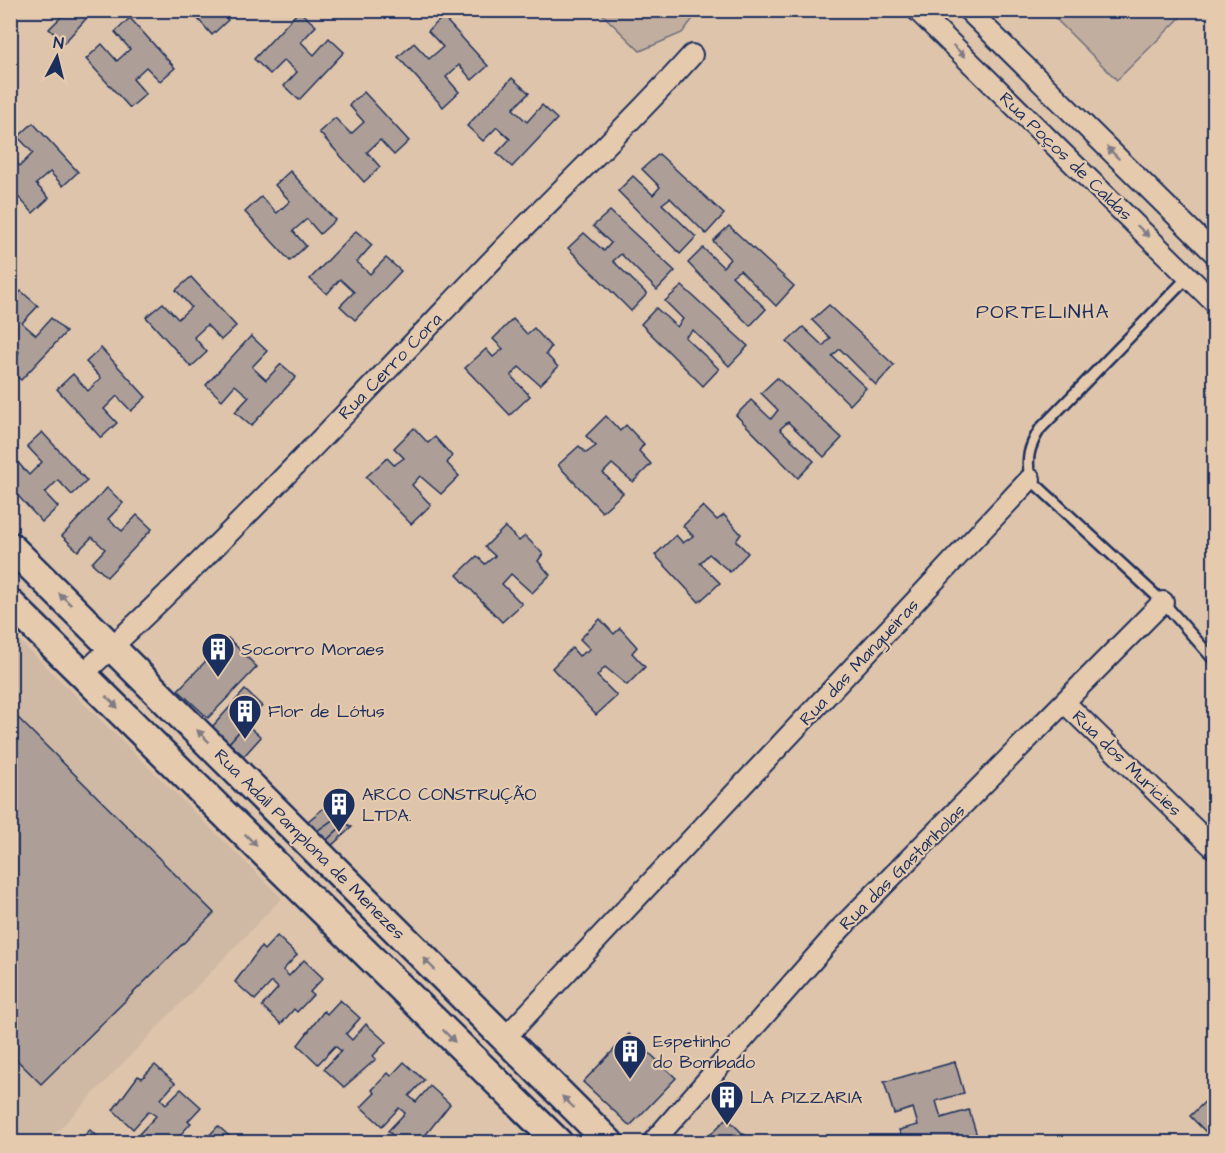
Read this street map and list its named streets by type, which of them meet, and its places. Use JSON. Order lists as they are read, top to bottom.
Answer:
{
  "streets": {
    "main road": ["Rua Adail Pamplona de Menezes"],
    "street": [
      "Rua Poços de Caldas",
      "Rua Cerro Cora",
      "Rua das Mangueiras",
      "Rua dos Muricies",
      "Rua das Gastanholas"
    ]
  },
  "crossings": [
    ["Rua Cerro Cora", "Rua Adail Pamplona de Menezes"],
    ["Rua das Mangueiras", "Rua Adail Pamplona de Menezes"],
    ["Rua dos Muricies", "Rua das Gastanholas"]
  ],
  "districts": ["PORTELINHA"],
  "places": {
    "building": [
      "Socorro Moraes",
      "Flor de Lótus",
      "ARCO CONSTRUÇÃO LTDA.",
      "Espetinho do Bombado",
      "LA PIZZARIA"
    ]
  },
  "north": "top"
}
